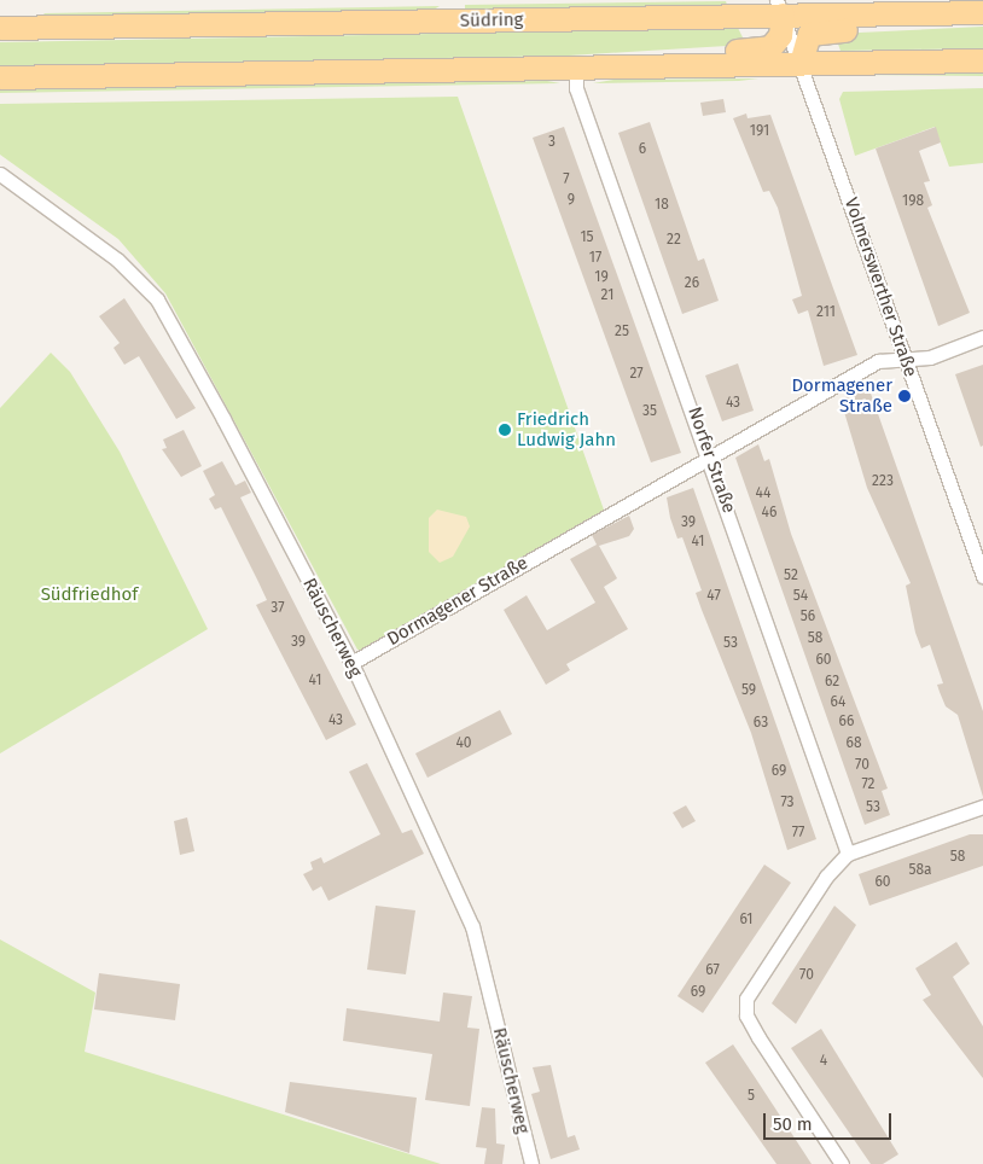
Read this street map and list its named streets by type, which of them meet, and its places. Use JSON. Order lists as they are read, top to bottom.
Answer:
{
  "streets": {
    "main road": ["Südring"],
    "street": [
      "Volmerswerther Straße",
      "Norfer Straße",
      "Dormagener Straße",
      "Räuscherweg"
    ]
  },
  "crossings": [
    ["Südring", "Volmerswerther Straße"],
    ["Volmerswerther Straße", "Dormagener Straße"],
    ["Norfer Straße", "Dormagener Straße"],
    ["Dormagener Straße", "Räuscherweg"]
  ],
  "parks": ["Südfriedhof"],
  "places": ["Dormagener Straße", "Friedrich Ludwig Jahn"],
  "house_numbers": [
    "191",
    "3",
    "6",
    "7",
    "9",
    "198",
    "18",
    "15",
    "22",
    "17",
    "19",
    "26",
    "21",
    "211",
    "25",
    "27",
    "43",
    "35",
    "223",
    "44",
    "46",
    "39",
    "41",
    "52",
    "47",
    "54",
    "37",
    "56",
    "58",
    "39",
    "53",
    "60",
    "41",
    "62",
    "59",
    "64",
    "43",
    "66",
    "63",
    "40",
    "68",
    "70",
    "69",
    "72",
    "73",
    "53",
    "77",
    "58",
    "58a",
    "60",
    "61",
    "67",
    "70",
    "69",
    "4",
    "5"
  ],
  "scale_bar": "50 m"
}
